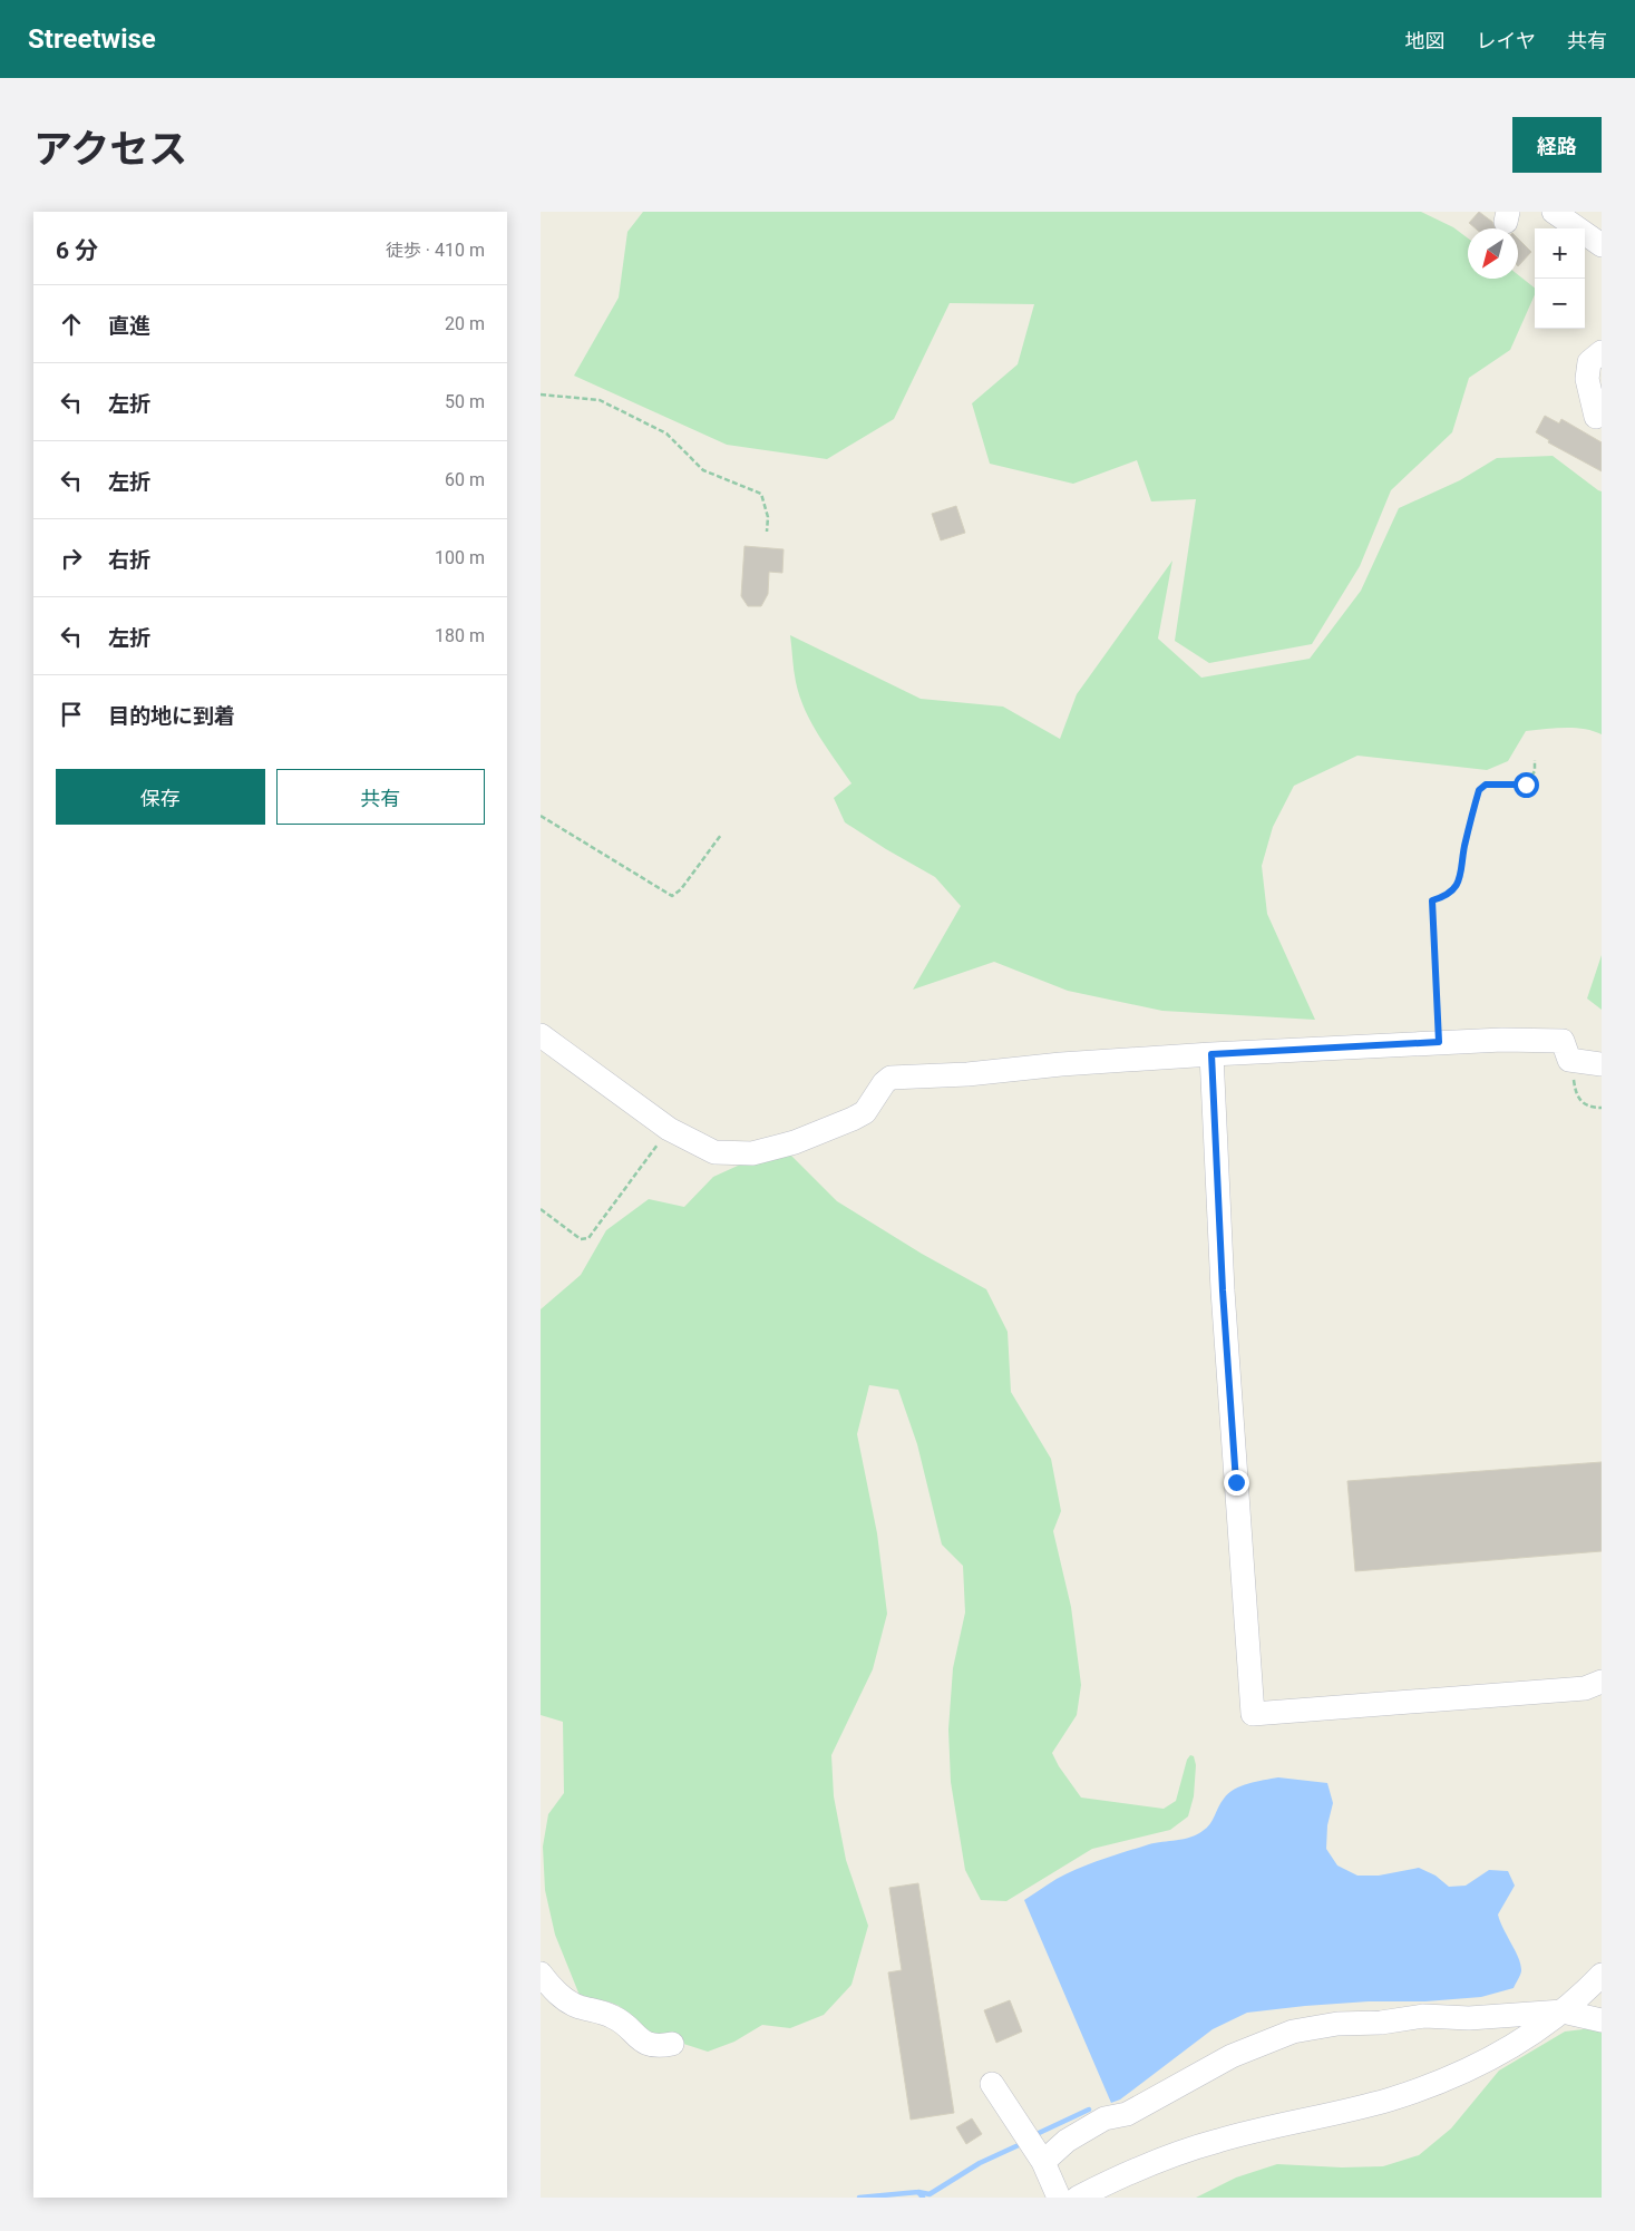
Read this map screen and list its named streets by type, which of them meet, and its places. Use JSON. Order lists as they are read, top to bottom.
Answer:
{
  "north": "bottom left",
  "page": {
    "header": "Streetwise",
    "nav": ["地図", "レイヤ", "共有"],
    "title": "アクセス",
    "buttons": [
      "経路",
      ["保存", "共有"]
    ],
    "heading": ["6 分", "徒歩 · 410 m"],
    "map_buttons": ["+", "−"],
    "list": [
      ["直進", "20 m"],
      ["左折", "50 m"],
      ["左折", "60 m"],
      ["右折", "100 m"],
      ["左折", "180 m"],
      "目的地に到着"
    ]
  }
}
